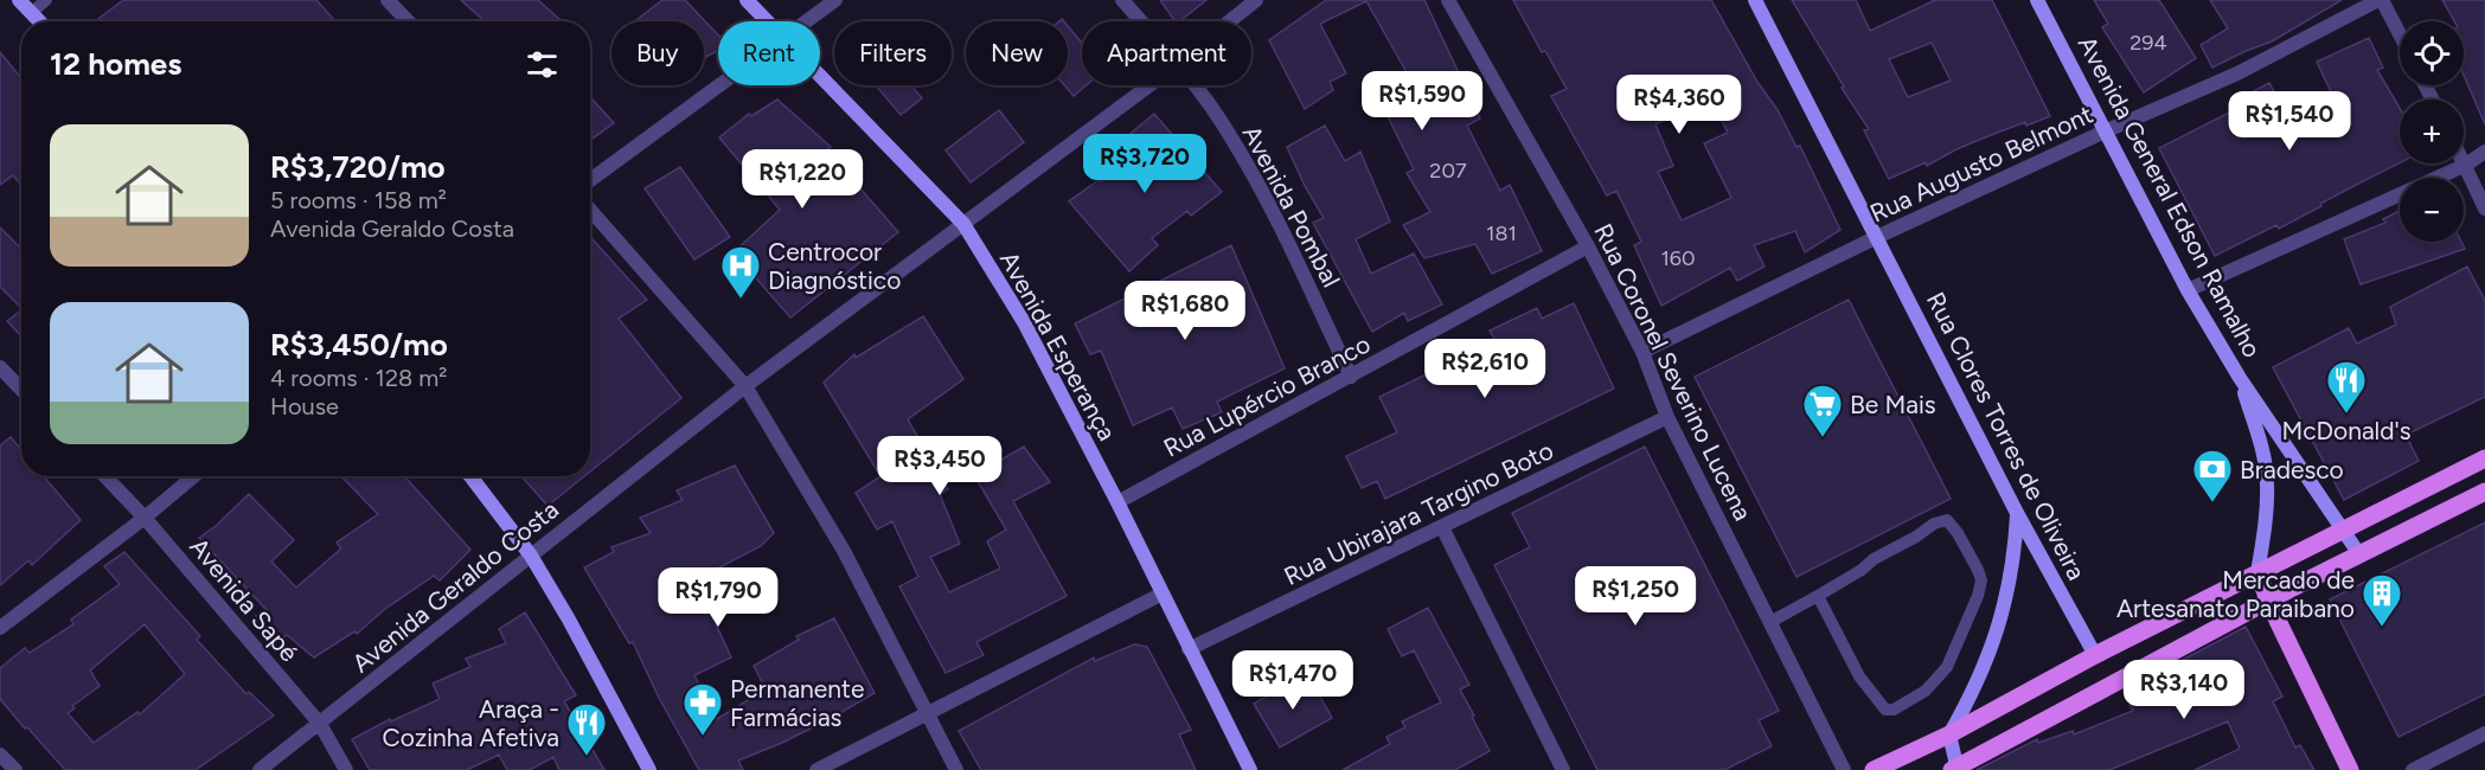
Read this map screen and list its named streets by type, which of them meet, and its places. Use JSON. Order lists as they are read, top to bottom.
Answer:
{
  "streets": {
    "main road": ["Avenida General Edson Ramalho", "Avenida Esperança", "Rua Clores Torres de Oliveira"],
    "street": [
      "Rua Augusto Belmont",
      "Avenida Pombal",
      "Rua Coronel Severino Lucena",
      "Rua Lupércio Branco",
      "Rua Ubirajara Targino Boto",
      "Avenida Geraldo Costa",
      "Avenida Sapé"
    ]
  },
  "crossings": [
    ["Rua Augusto Belmont", "Avenida General Edson Ramalho"],
    ["Rua Augusto Belmont", "Rua Coronel Severino Lucena"],
    ["Rua Augusto Belmont", "Rua Clores Torres de Oliveira"],
    ["Avenida Pombal", "Rua Lupércio Branco"],
    ["Avenida Esperança", "Rua Lupércio Branco"],
    ["Avenida Esperança", "Rua Ubirajara Targino Boto"],
    ["Avenida Esperança", "Avenida Geraldo Costa"],
    ["Rua Coronel Severino Lucena", "Rua Lupércio Branco"],
    ["Rua Coronel Severino Lucena", "Rua Ubirajara Targino Boto"],
    ["Avenida Geraldo Costa", "Avenida Sapé"]
  ],
  "places": {
    "hospital": ["Centrocor Diagnóstico"],
    "restaurant": ["McDonald's", "Araça - Cozinha Afetiva"],
    "supermarket": ["Be Mais"],
    "bank": ["Bradesco"],
    "building": ["Mercado de Artesanato Paraibano"],
    "pharmacy": ["Permanente Farmácias"]
  },
  "house_numbers": [
    "294",
    "207",
    "181",
    "160"
  ],
  "page": {
    "map_buttons": ["+", "−"],
    "chip": [
      "Buy",
      "Rent",
      "Filters",
      "New",
      "Apartment"
    ],
    "heading": "12 homes",
    "price": [
      "R$1,590",
      "R$4,360",
      "R$1,540",
      "R$3,720",
      "R$1,220",
      "R$1,680",
      "R$2,610",
      "R$3,450",
      "R$1,250",
      "R$1,790",
      "R$1,470",
      "R$3,140"
    ],
    "list": [
      {
        "name": "R$3,720/mo",
        "note": "5 rooms · 158 m² · Avenida Geraldo Costa"
      },
      {
        "name": "R$3,450/mo",
        "note": "4 rooms · 128 m² · House"
      }
    ]
  }
}
